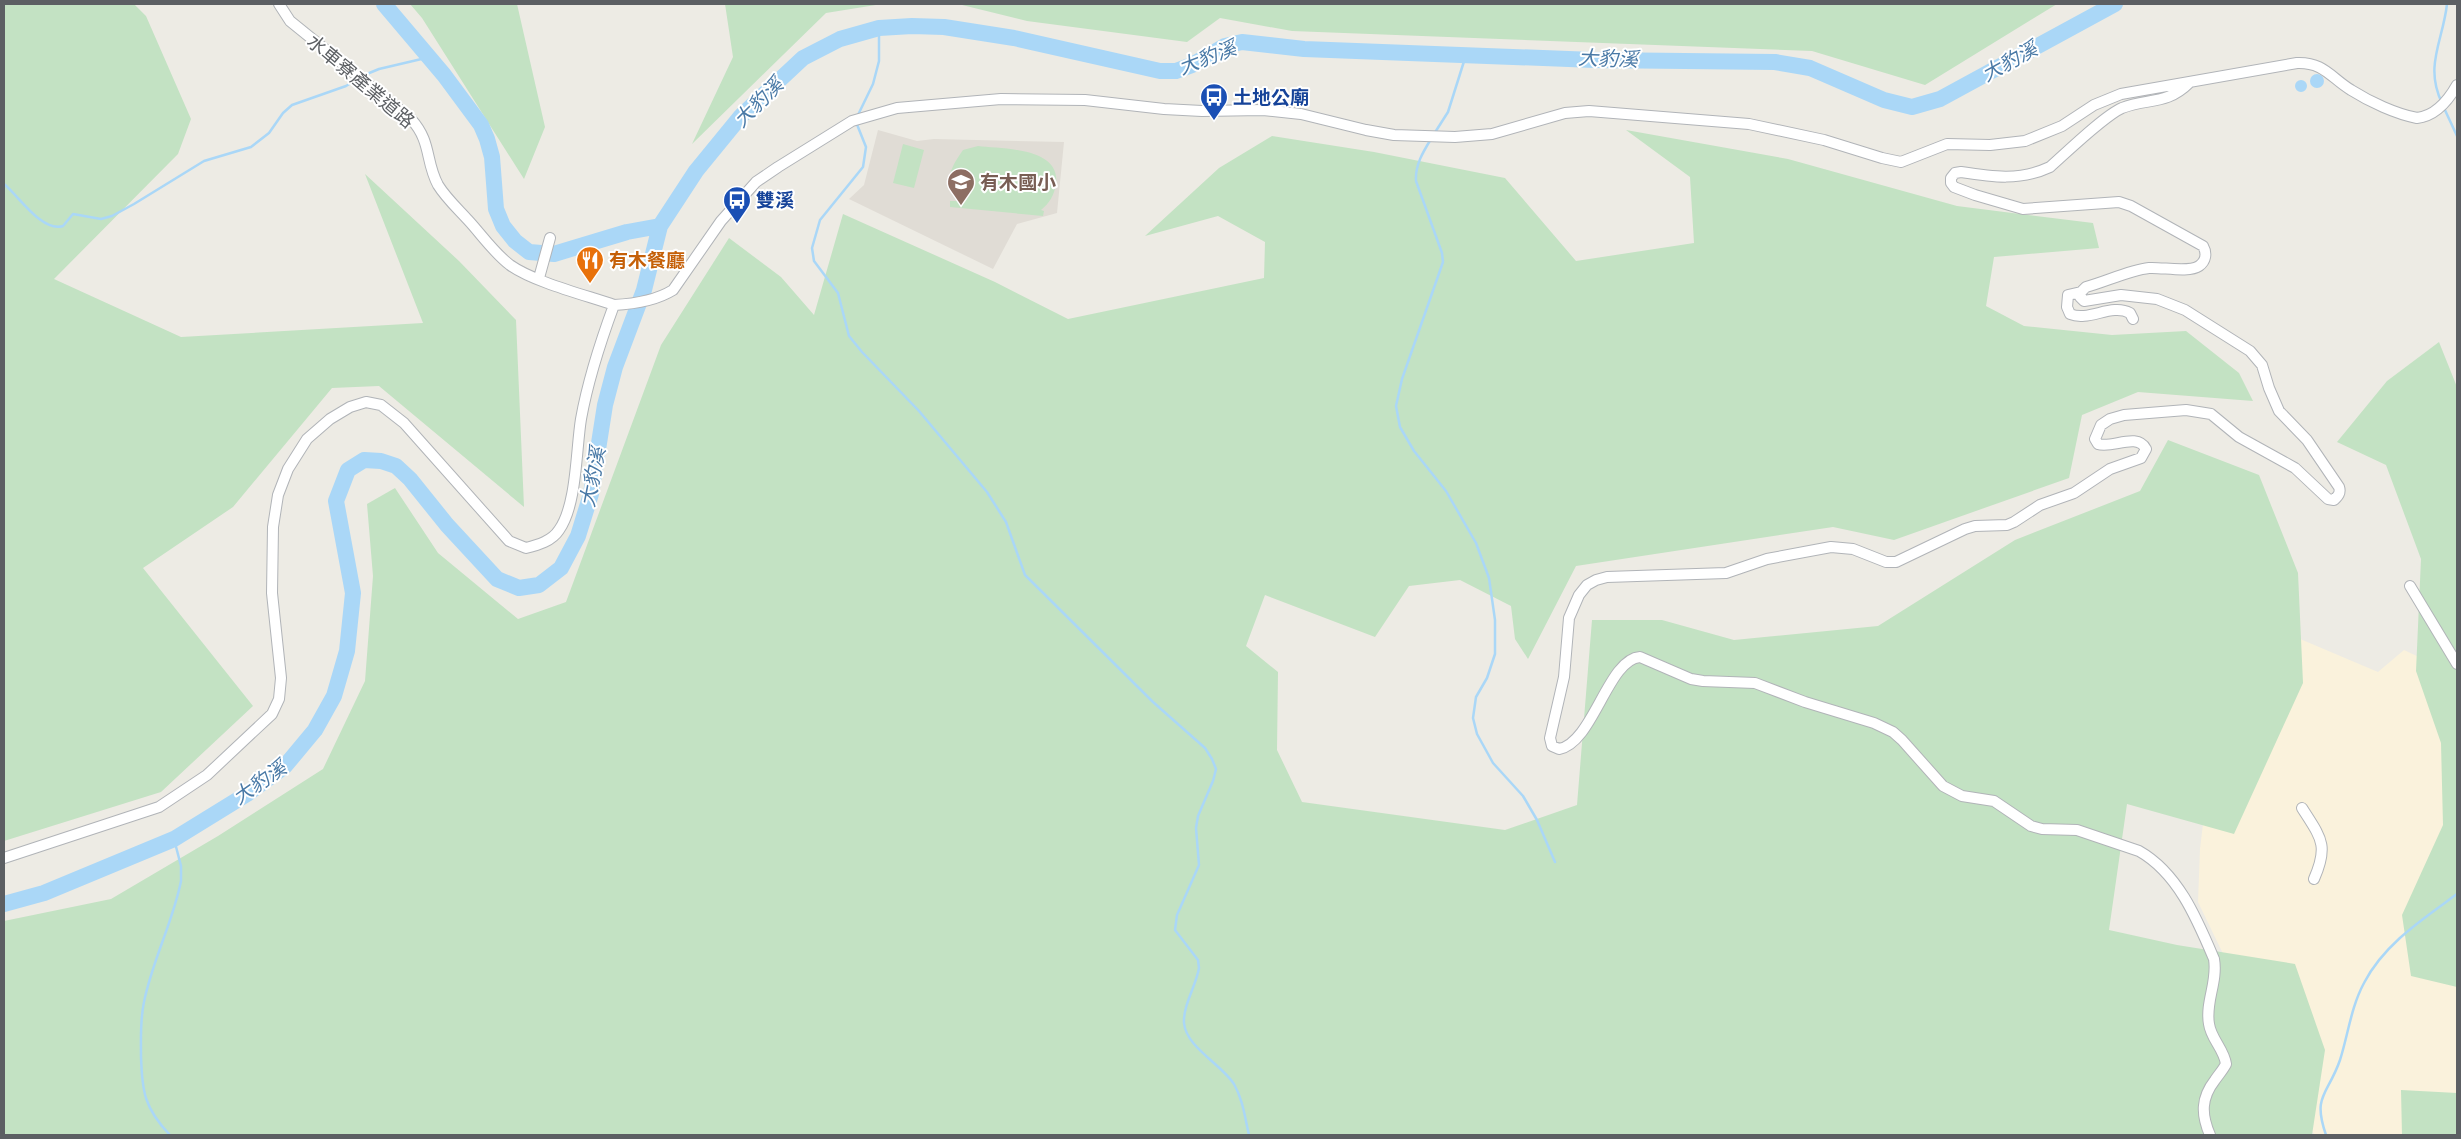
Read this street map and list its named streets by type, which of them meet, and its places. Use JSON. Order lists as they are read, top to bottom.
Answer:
{
  "streets": {
    "street": ["水車寮產業道路"]
  },
  "water": ["大豹溪"],
  "places": {
    "bus stop": ["土地公廟", "雙溪"],
    "school or university": ["有木國小"],
    "restaurant": ["有木餐廳"]
  }
}
